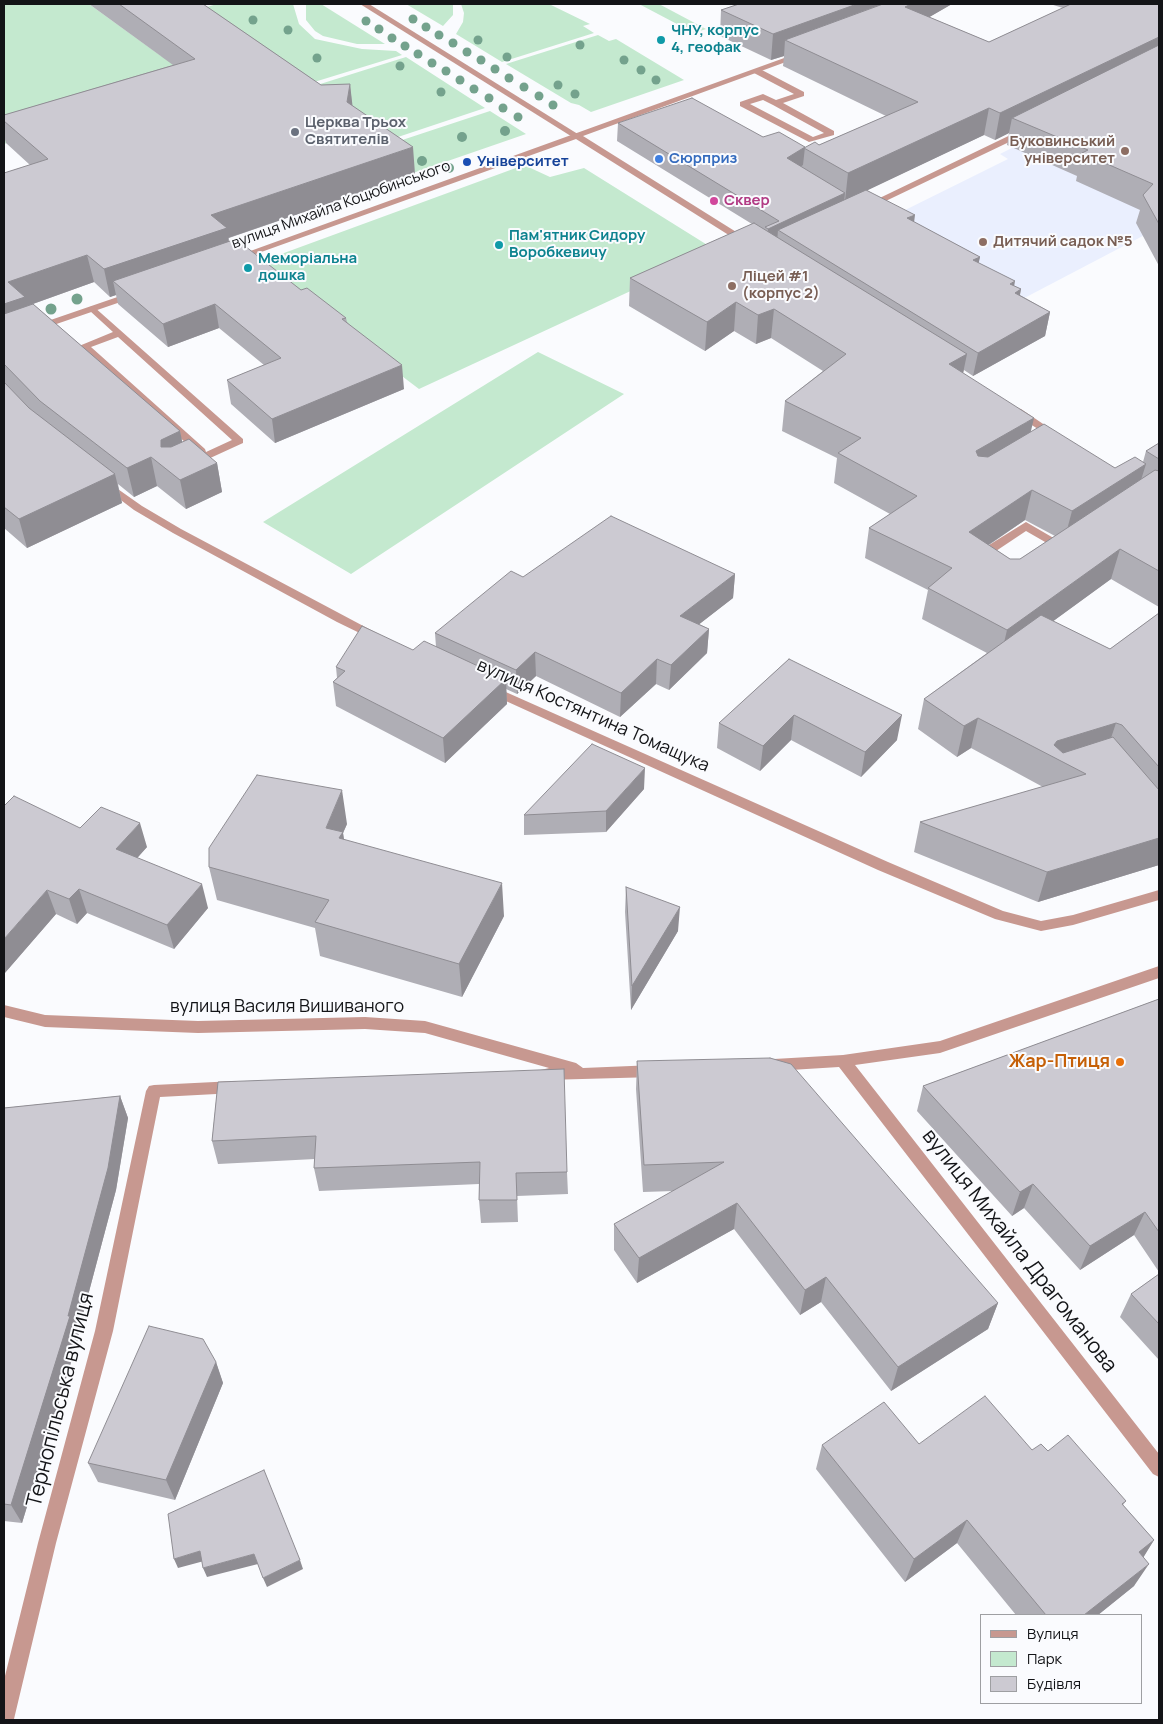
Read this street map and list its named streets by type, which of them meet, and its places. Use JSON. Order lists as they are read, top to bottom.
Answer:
{
  "streets": {
    "street": [
      "вулиця Михайла Коцюбинського",
      "вулиця Костянтина Томащука",
      "вулиця Василя Вишиваного",
      "вулиця Михайла Драгоманова",
      "Тернопільська вулиця"
    ]
  },
  "places": [
    "ЧНУ, корпус 4, геофак",
    "Церква Трьох Святителів",
    "Буковинський університет",
    "Сюрприз",
    "Університет",
    "Сквер",
    "Дитячий садок №5",
    "Пам'ятник Сидору Воробкевичу",
    "Меморіальна дошка",
    "Ліцей #1 (корпус 2)",
    "Жар-Птиця"
  ],
  "legend": ["Вулиця", "Парк", "Будівля"]
}
